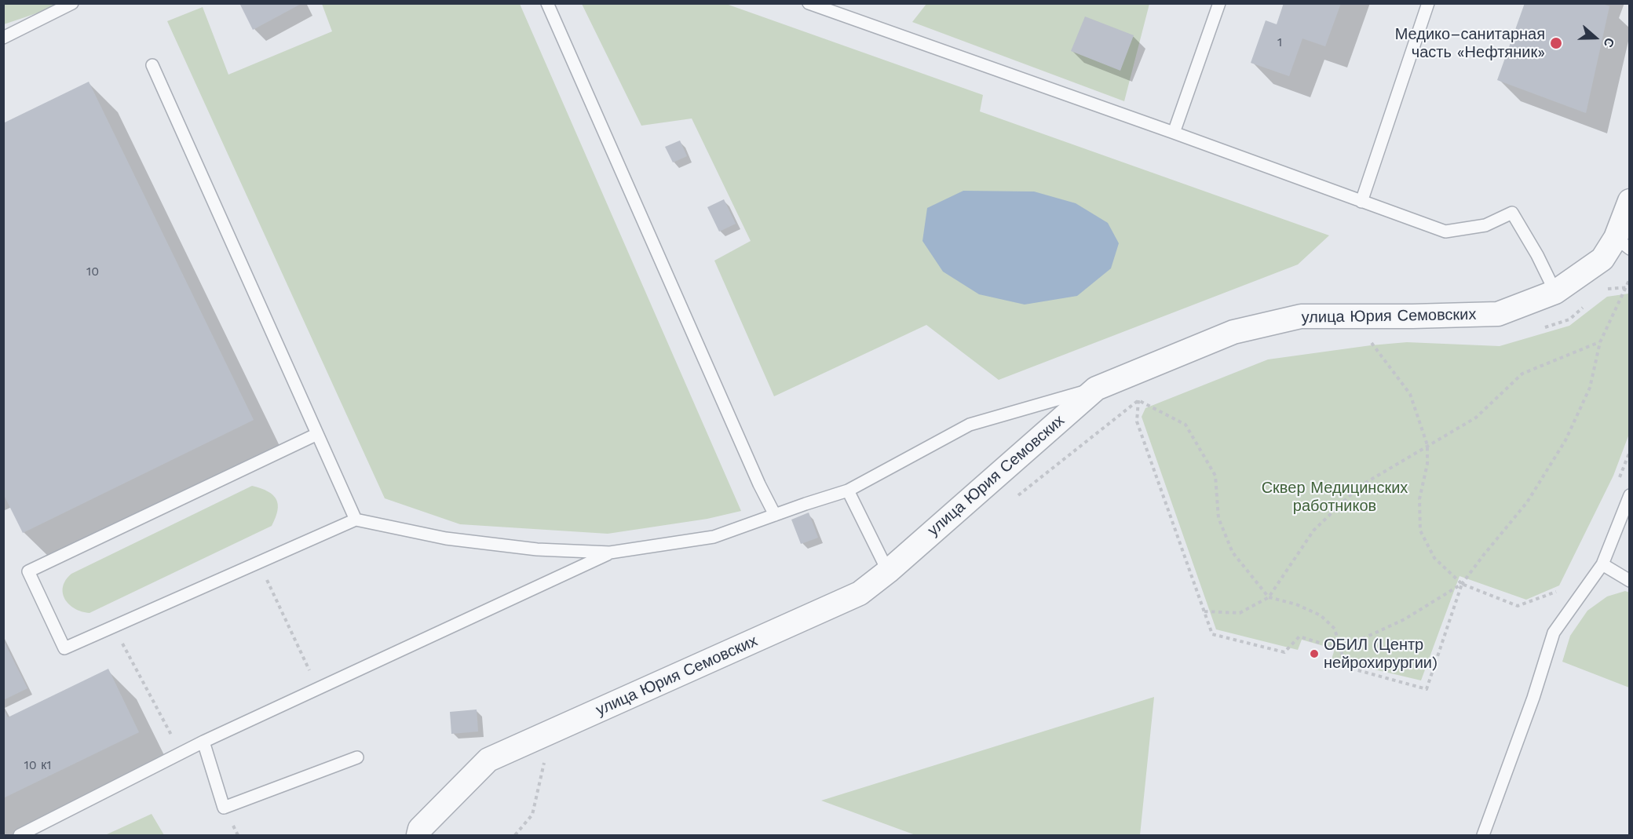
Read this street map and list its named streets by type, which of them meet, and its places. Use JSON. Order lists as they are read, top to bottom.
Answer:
{
  "streets": {
    "street": ["улица Юрия Семовских"]
  },
  "parks": ["Сквер Медицинских работников"],
  "places": ["Медико–санитарная часть «Нефтяник»", "ОБИЛ (Центр нейрохирургии)"],
  "house_numbers": ["1", "10", "10 к1"],
  "north": "right"
}
